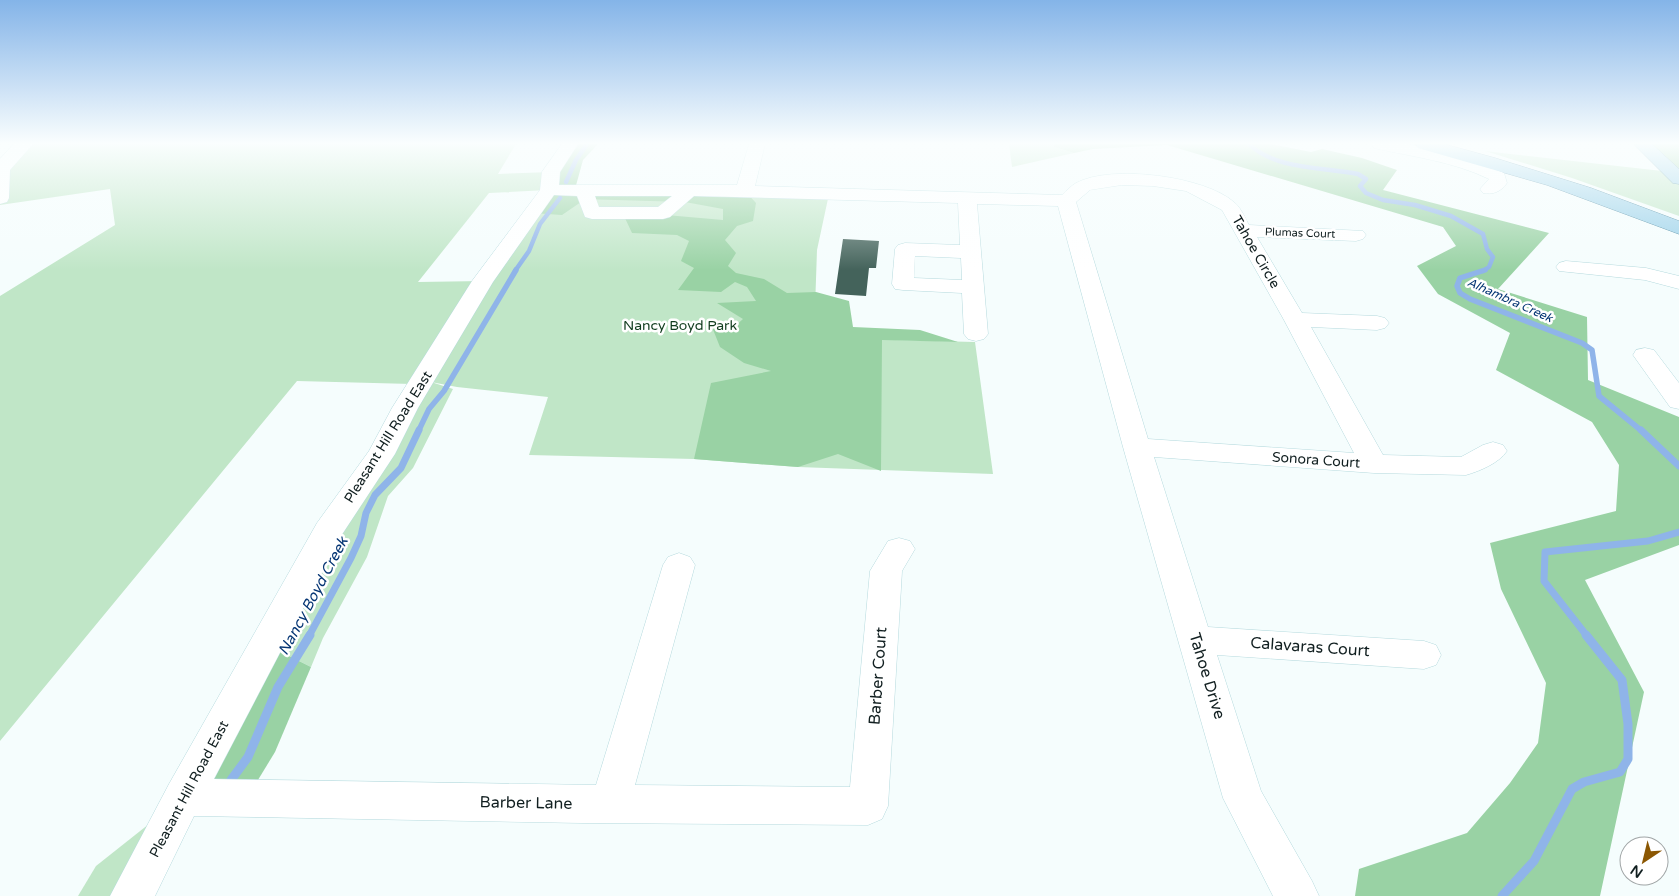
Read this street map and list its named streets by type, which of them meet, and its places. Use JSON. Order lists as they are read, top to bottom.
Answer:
{
  "streets": {
    "street": [
      "Plumas Court",
      "Tahoe Circle",
      "Pleasant Hill Road East",
      "Sonora Court",
      "Calavaras Court",
      "Barber Court",
      "Tahoe Drive",
      "Barber Lane"
    ]
  },
  "crossings": [
    ["Plumas Court", "Tahoe Circle"],
    ["Tahoe Circle", "Sonora Court"],
    ["Pleasant Hill Road East", "Barber Lane"],
    ["Sonora Court", "Tahoe Drive"],
    ["Calavaras Court", "Tahoe Drive"],
    ["Barber Court", "Barber Lane"]
  ],
  "water": ["Alhambra Creek", "Nancy Boyd Creek"],
  "parks": ["Nancy Boyd Park"],
  "north": "bottom left"
}
